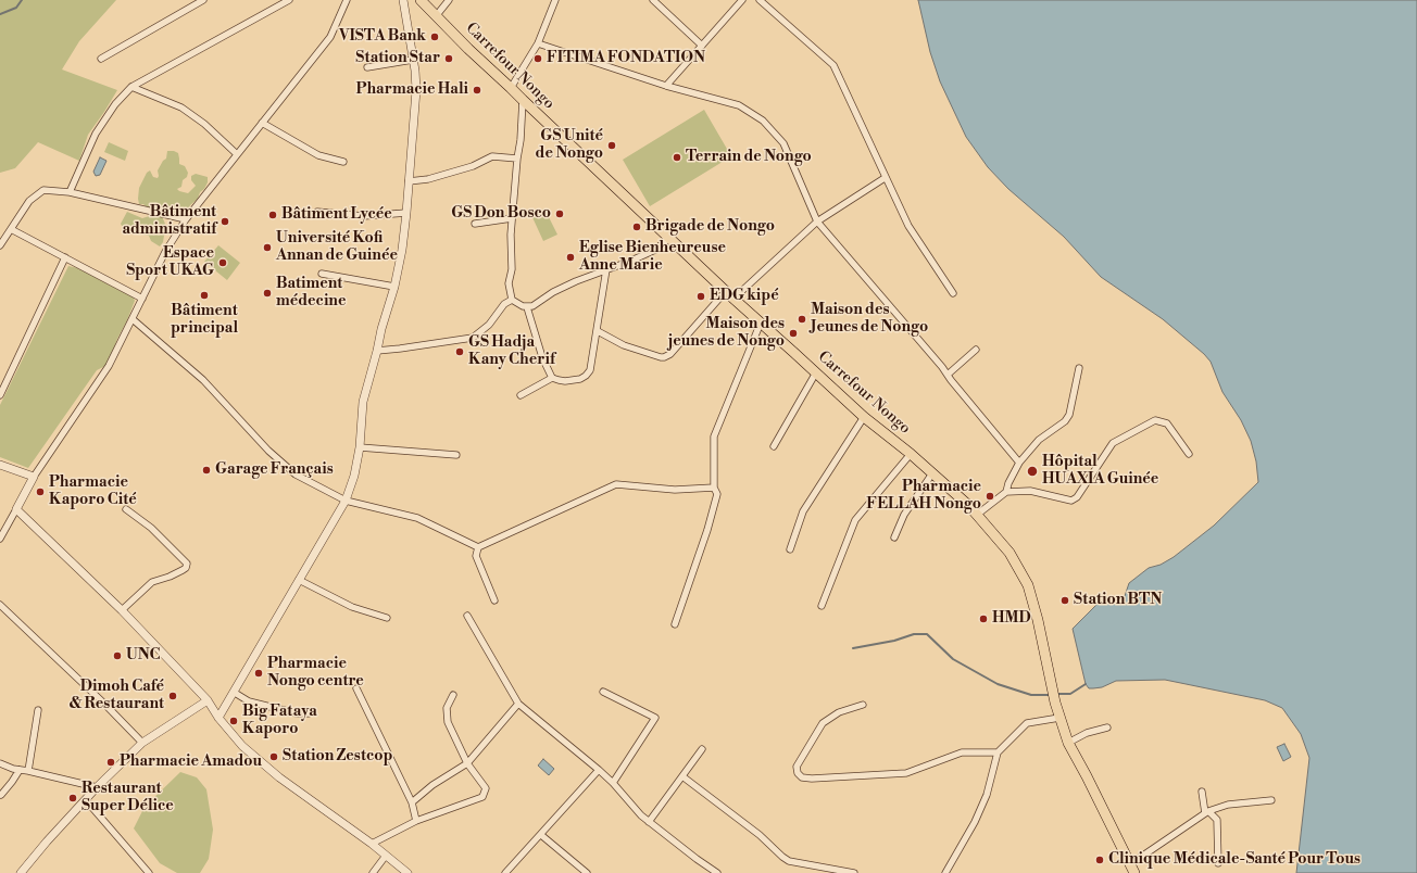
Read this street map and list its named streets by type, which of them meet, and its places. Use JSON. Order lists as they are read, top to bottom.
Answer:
{
  "streets": {
    "main road": ["Carrefour Nongo"]
  },
  "places": [
    "VISTA Bank",
    "Station Star",
    "FITIMA FONDATION",
    "Pharmacie Hali",
    "GS Unité de Nongo",
    "Terrain de Nongo",
    "GS Don Bosco",
    "Bâtiment Lycée",
    "Bâtiment administratif",
    "Brigade de Nongo",
    "Université Kofi Annan de Guinée",
    "Eglise Bienheureuse Anne Marie",
    "Espace Sport UKAG",
    "Batiment médecine",
    "Bâtiment principal",
    "EDG kipé",
    "Maison des Jeunes de Nongo",
    "Maison des jeunes de Nongo",
    "GS Hadja Kany Cherif",
    "Garage Français",
    "Hôpital HUAXIA Guinée",
    "Pharmacie Kaporo Cité",
    "Pharmacie FELLAH Nongo",
    "Station BTN",
    "HMD",
    "UNC",
    "Pharmacie Nongo centre",
    "Dimoh Café & Restaurant",
    "Big Fataya Kaporo",
    "Station Zestcop",
    "Pharmacie Amadou",
    "Restaurant Super Délice",
    "Clinique Médicale-Santé Pour Tous"
  ]
}
